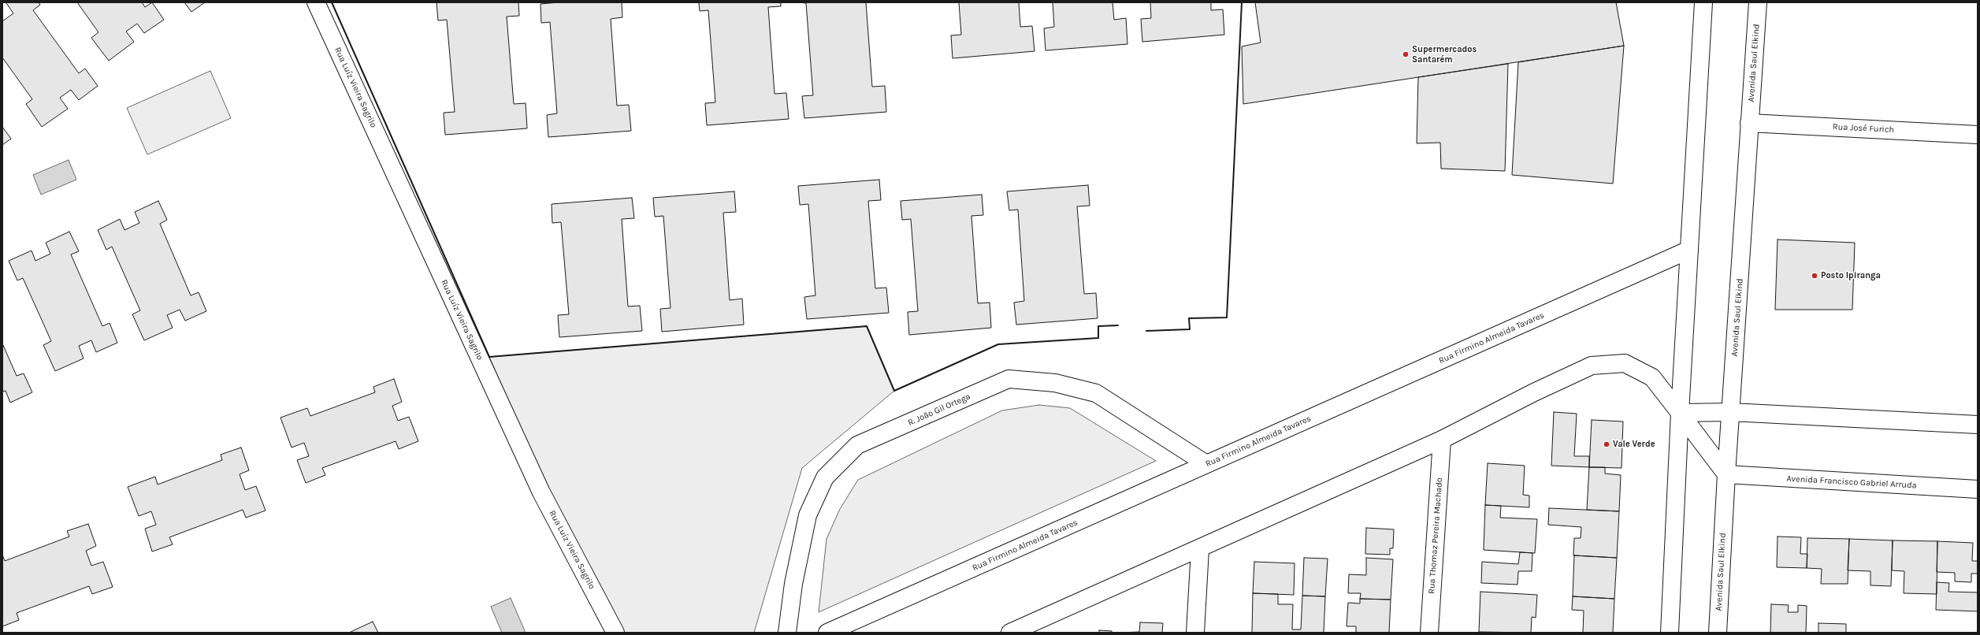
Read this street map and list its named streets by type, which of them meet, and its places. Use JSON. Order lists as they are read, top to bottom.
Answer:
{
  "streets": {
    "street": [
      "Avenida Saul Elkind",
      "Rua Luíz Vieira Sagrilo",
      "Rua José Furich",
      "Rua Firmino Almeida Tavares",
      "R. João Gil Ortega",
      "Avenida Francisco Gabriel Arruda",
      "Rua Thomaz Pereira Machado"
    ]
  },
  "crossings": [
    ["Avenida Saul Elkind", "Rua José Furich"],
    ["Avenida Saul Elkind", "Avenida Francisco Gabriel Arruda"],
    ["Rua Firmino Almeida Tavares", "R. João Gil Ortega"]
  ],
  "places": ["Supermercados Santarém", "Posto Ipiranga", "Vale Verde"]
}
